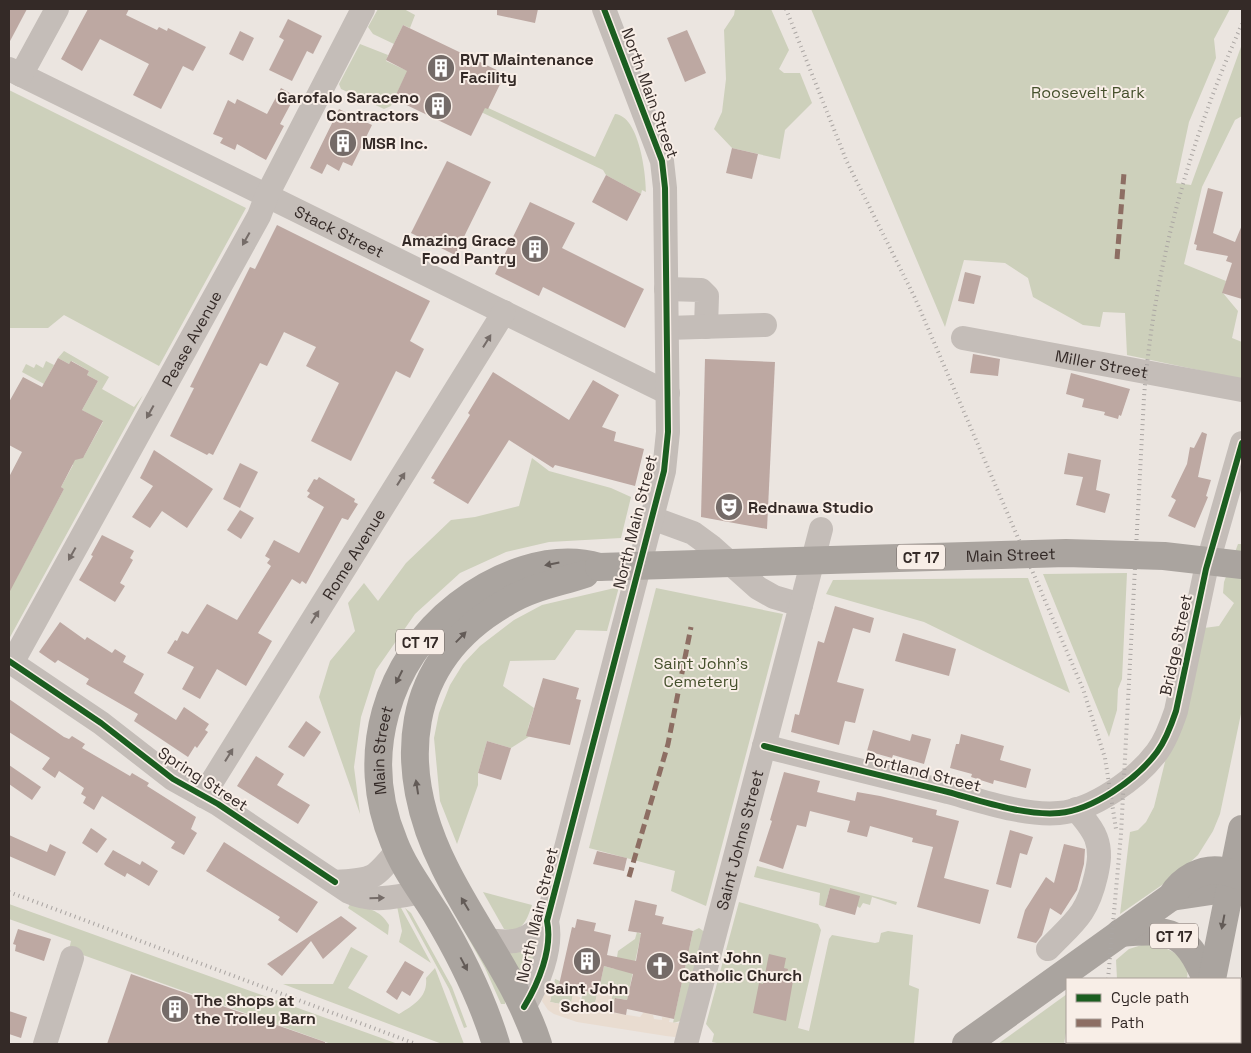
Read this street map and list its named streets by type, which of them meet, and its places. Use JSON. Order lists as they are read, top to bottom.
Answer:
{
  "streets": {
    "highway": ["Main Street", "CT 17"],
    "street": [
      "North Main Street",
      "Stack Street",
      "Pease Avenue",
      "Miller Street",
      "Rome Avenue",
      "Bridge Street",
      "Portland Street",
      "Spring Street",
      "Saint Johns Street"
    ]
  },
  "crossings": [
    ["North Main Street", "Stack Street"],
    ["North Main Street", "Main Street"],
    ["Stack Street", "Pease Avenue"],
    ["Stack Street", "Rome Avenue"],
    ["Pease Avenue", "Spring Street"],
    ["Rome Avenue", "Spring Street"],
    ["Main Street", "Spring Street"],
    ["Bridge Street", "Portland Street"],
    ["Portland Street", "Saint Johns Street"]
  ],
  "one_way": ["Pease Avenue", "Rome Avenue"],
  "parks": ["Roosevelt Park", "Saint John's Cemetery"],
  "places": {
    "building": [
      "RVT Maintenance Facility",
      "Garofalo Saraceno Contractors",
      "MSR Inc.",
      "Amazing Grace Food Pantry",
      "Saint John School",
      "The Shops at the Trolley Barn"
    ],
    "theatre": ["Rednawa Studio"],
    "church": ["Saint John Catholic Church"]
  },
  "legend": ["Cycle path", "Path"]
}
